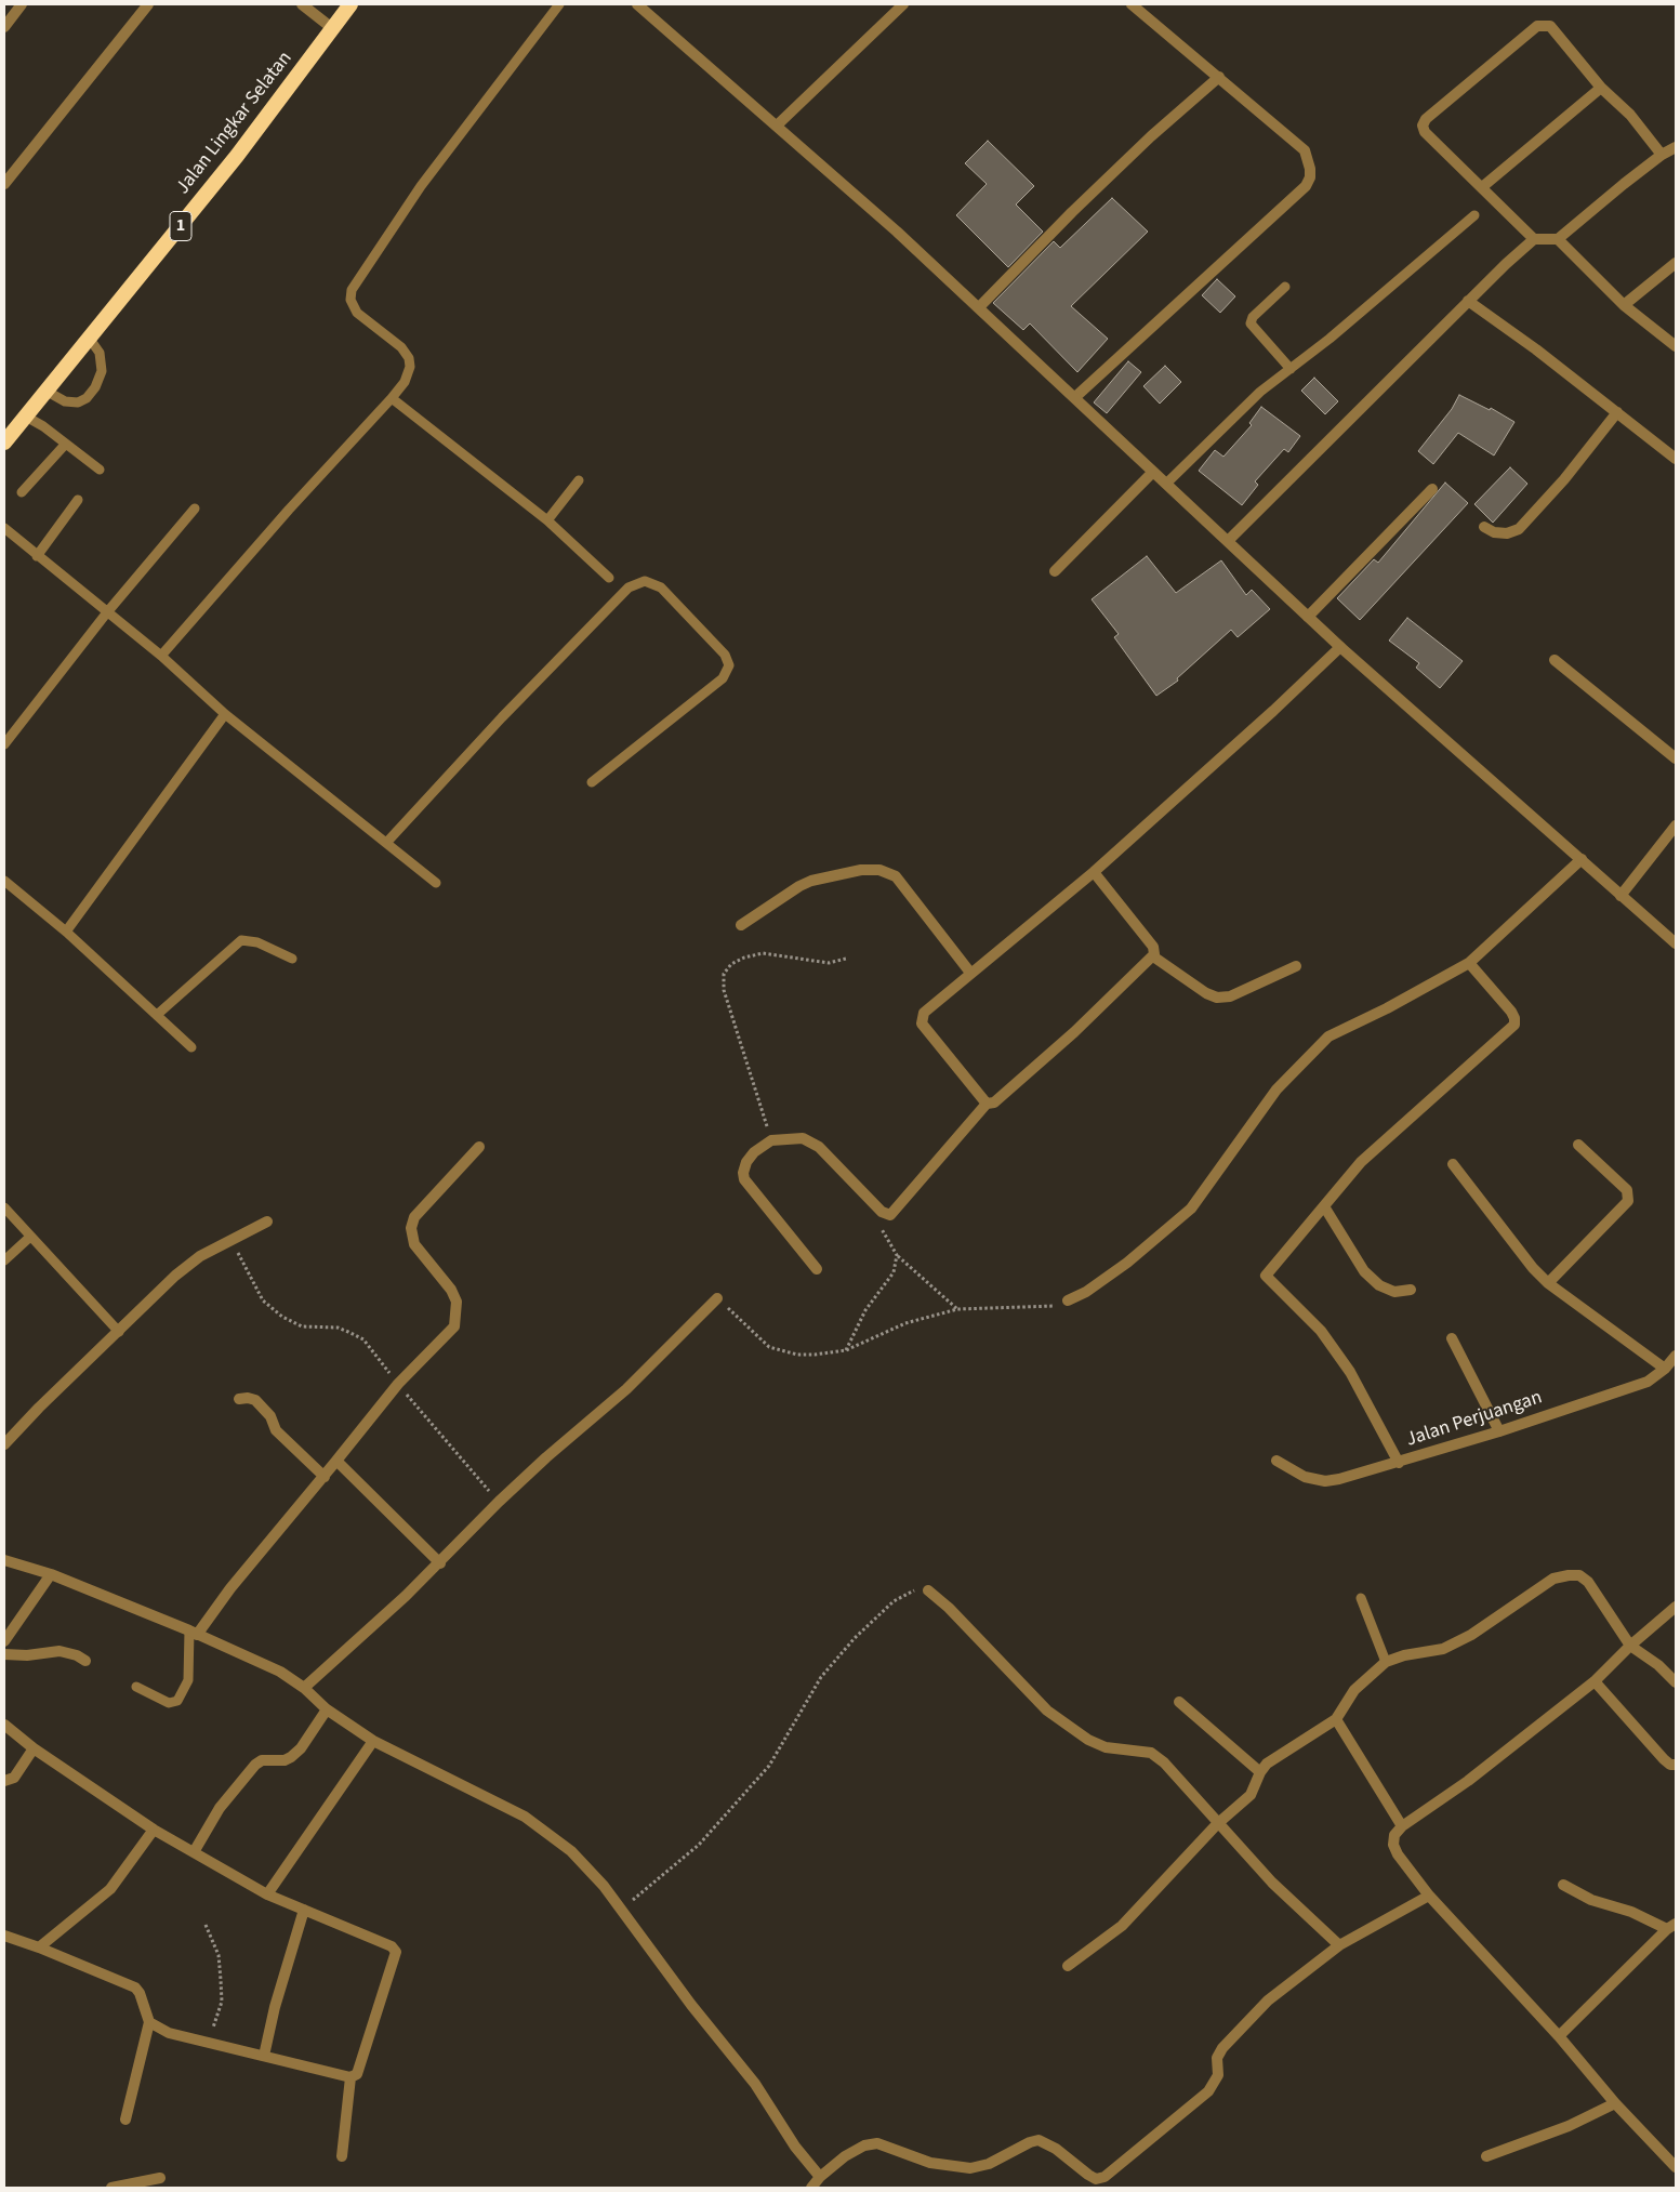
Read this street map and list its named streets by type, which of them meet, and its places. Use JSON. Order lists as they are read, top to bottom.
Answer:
{
  "streets": {
    "highway": ["Jalan Lingkar Selatan", "1"],
    "street": ["Jalan Perjuangan"]
  }
}
